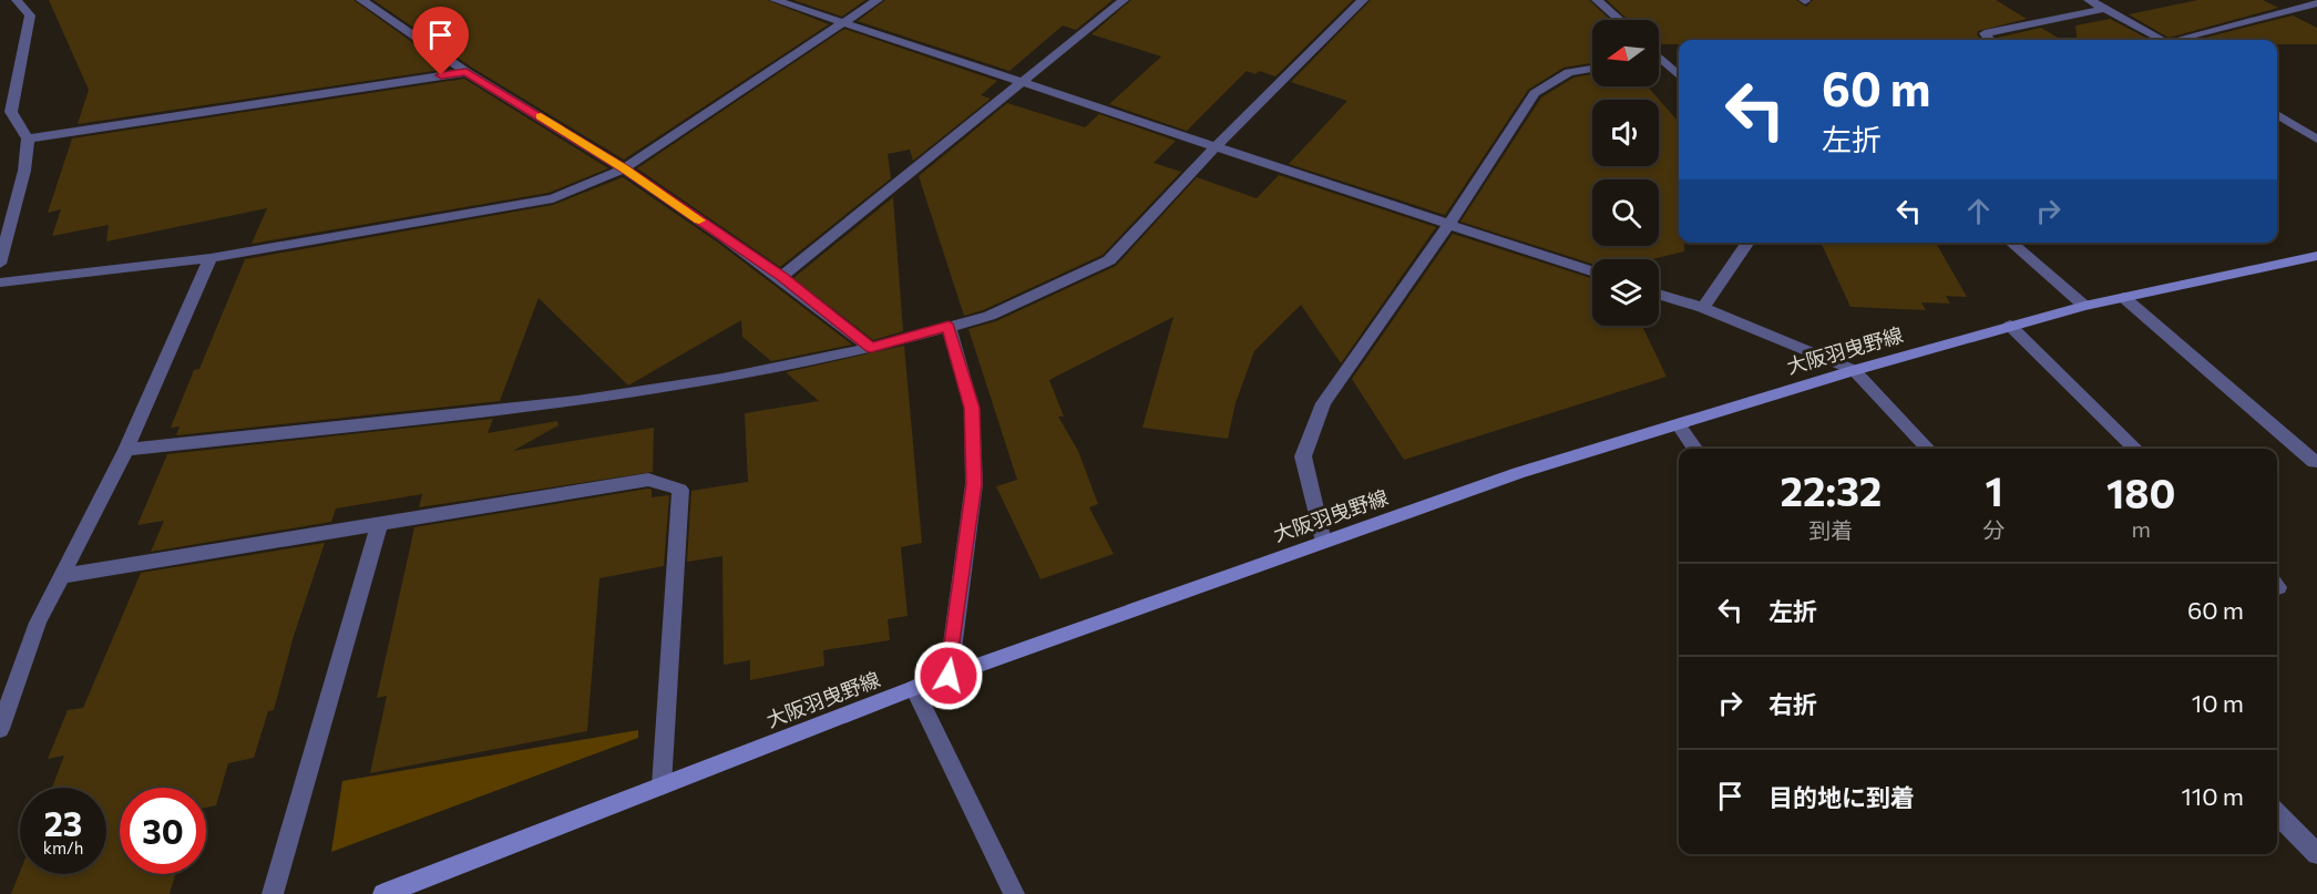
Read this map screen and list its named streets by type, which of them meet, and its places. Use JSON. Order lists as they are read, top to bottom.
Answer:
{
  "streets": {
    "main road": ["大阪羽曳野線"]
  },
  "north": "left",
  "page": {
    "turn": ["60 m", "左折"],
    "eta": [
      "22:32",
      "到着",
      "1",
      "分",
      "180",
      "m"
    ],
    "list": [
      {
        "name": "左折",
        "value": "60 m"
      },
      {
        "name": "右折",
        "value": "10 m"
      },
      {
        "name": "目的地に到着",
        "value": "110 m"
      }
    ],
    "speed": "23 km/h",
    "limit": "30"
  }
}
